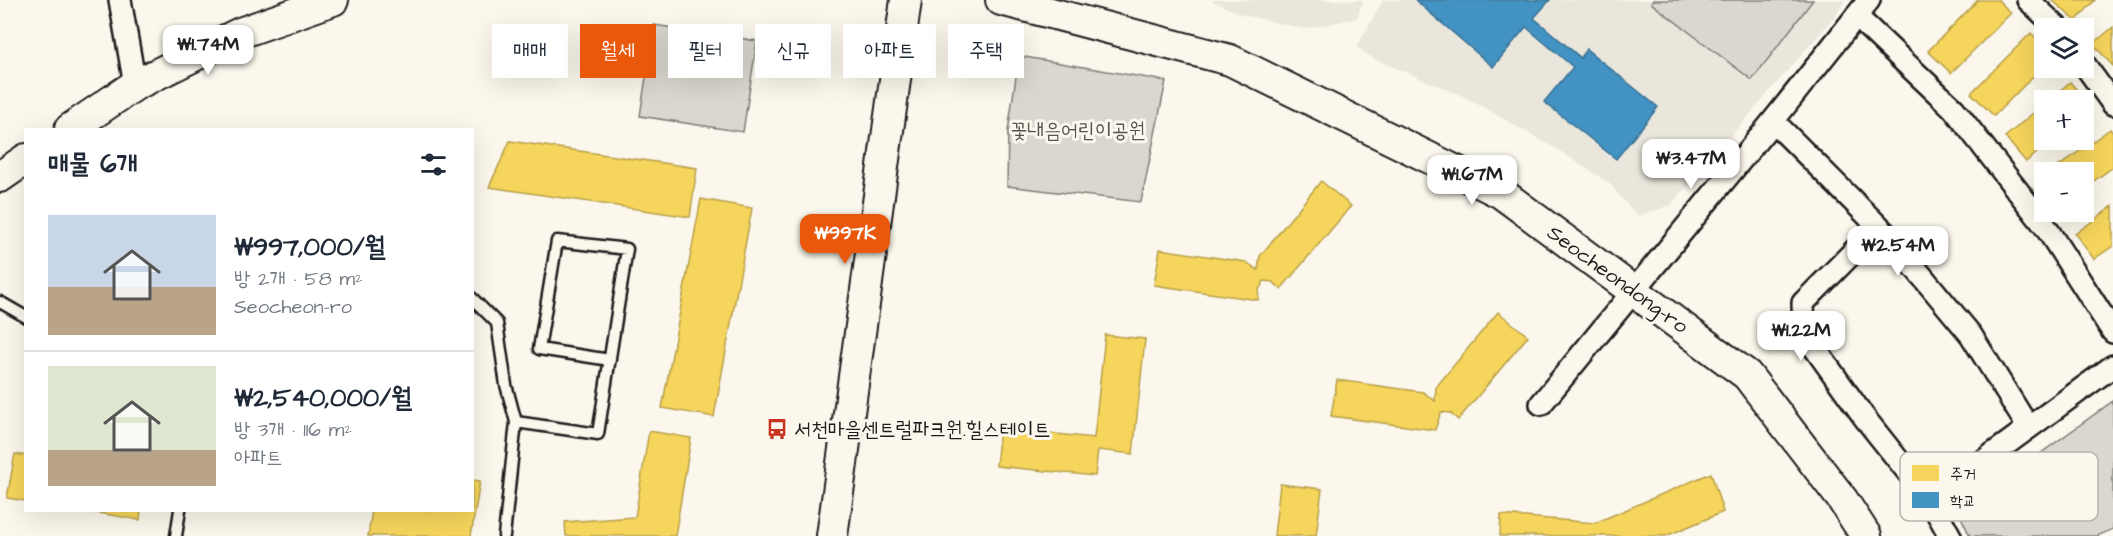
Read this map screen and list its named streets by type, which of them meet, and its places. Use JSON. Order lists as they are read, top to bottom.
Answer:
{
  "streets": {
    "street": ["Seocheondong-ro"]
  },
  "parks": ["꽃내음어린이공원"],
  "places": {
    "bus stop": ["서천마을센트럴파크원.힐스테이트"]
  },
  "legend": ["주거", "학교"],
  "page": {
    "map_buttons": ["+", "−"],
    "chip": [
      "매매",
      "월세",
      "필터",
      "신규",
      "아파트",
      "주택"
    ],
    "price": [
      "₩1.74M",
      "₩3.47M",
      "₩1.67M",
      "₩997K",
      "₩2.54M",
      "₩1.22M"
    ],
    "heading": "매물 6개",
    "list": [
      {
        "name": "₩997,000/월",
        "note": "방 2개 · 58 m² · Seocheon-ro"
      },
      {
        "name": "₩2,540,000/월",
        "note": "방 3개 · 116 m² · 아파트"
      }
    ]
  }
}
